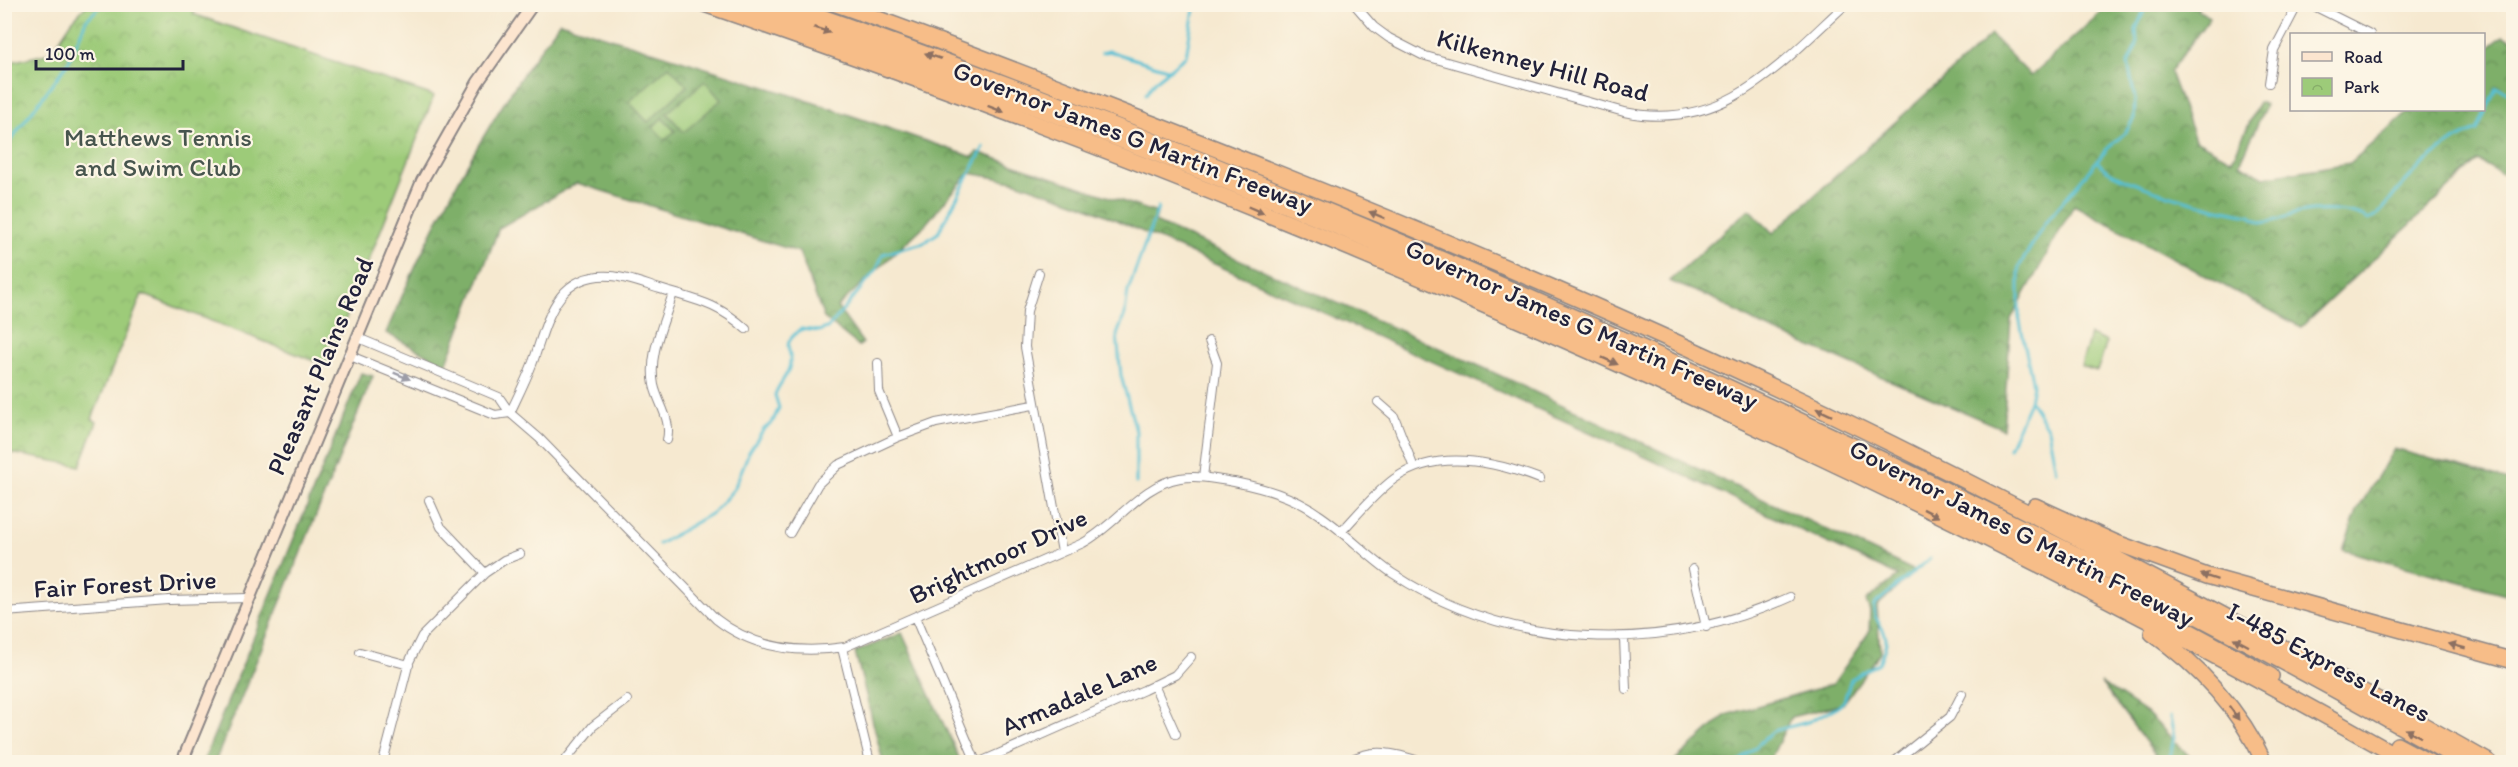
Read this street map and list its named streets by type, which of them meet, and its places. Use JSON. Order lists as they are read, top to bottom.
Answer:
{
  "streets": {
    "highway": ["Governor James G Martin Freeway", "I-485 Express Lanes"],
    "street": [
      "Kilkenney Hill Road",
      "Pleasant Plains Road",
      "Brightmoor Drive",
      "Fair Forest Drive",
      "Armadale Lane"
    ]
  },
  "crossings": [
    ["Pleasant Plains Road", "Brightmoor Drive"],
    ["Pleasant Plains Road", "Fair Forest Drive"]
  ],
  "parks": ["Matthews Tennis and Swim Club"],
  "legend": ["Road", "Park"],
  "scale_bar": "100 m"
}
